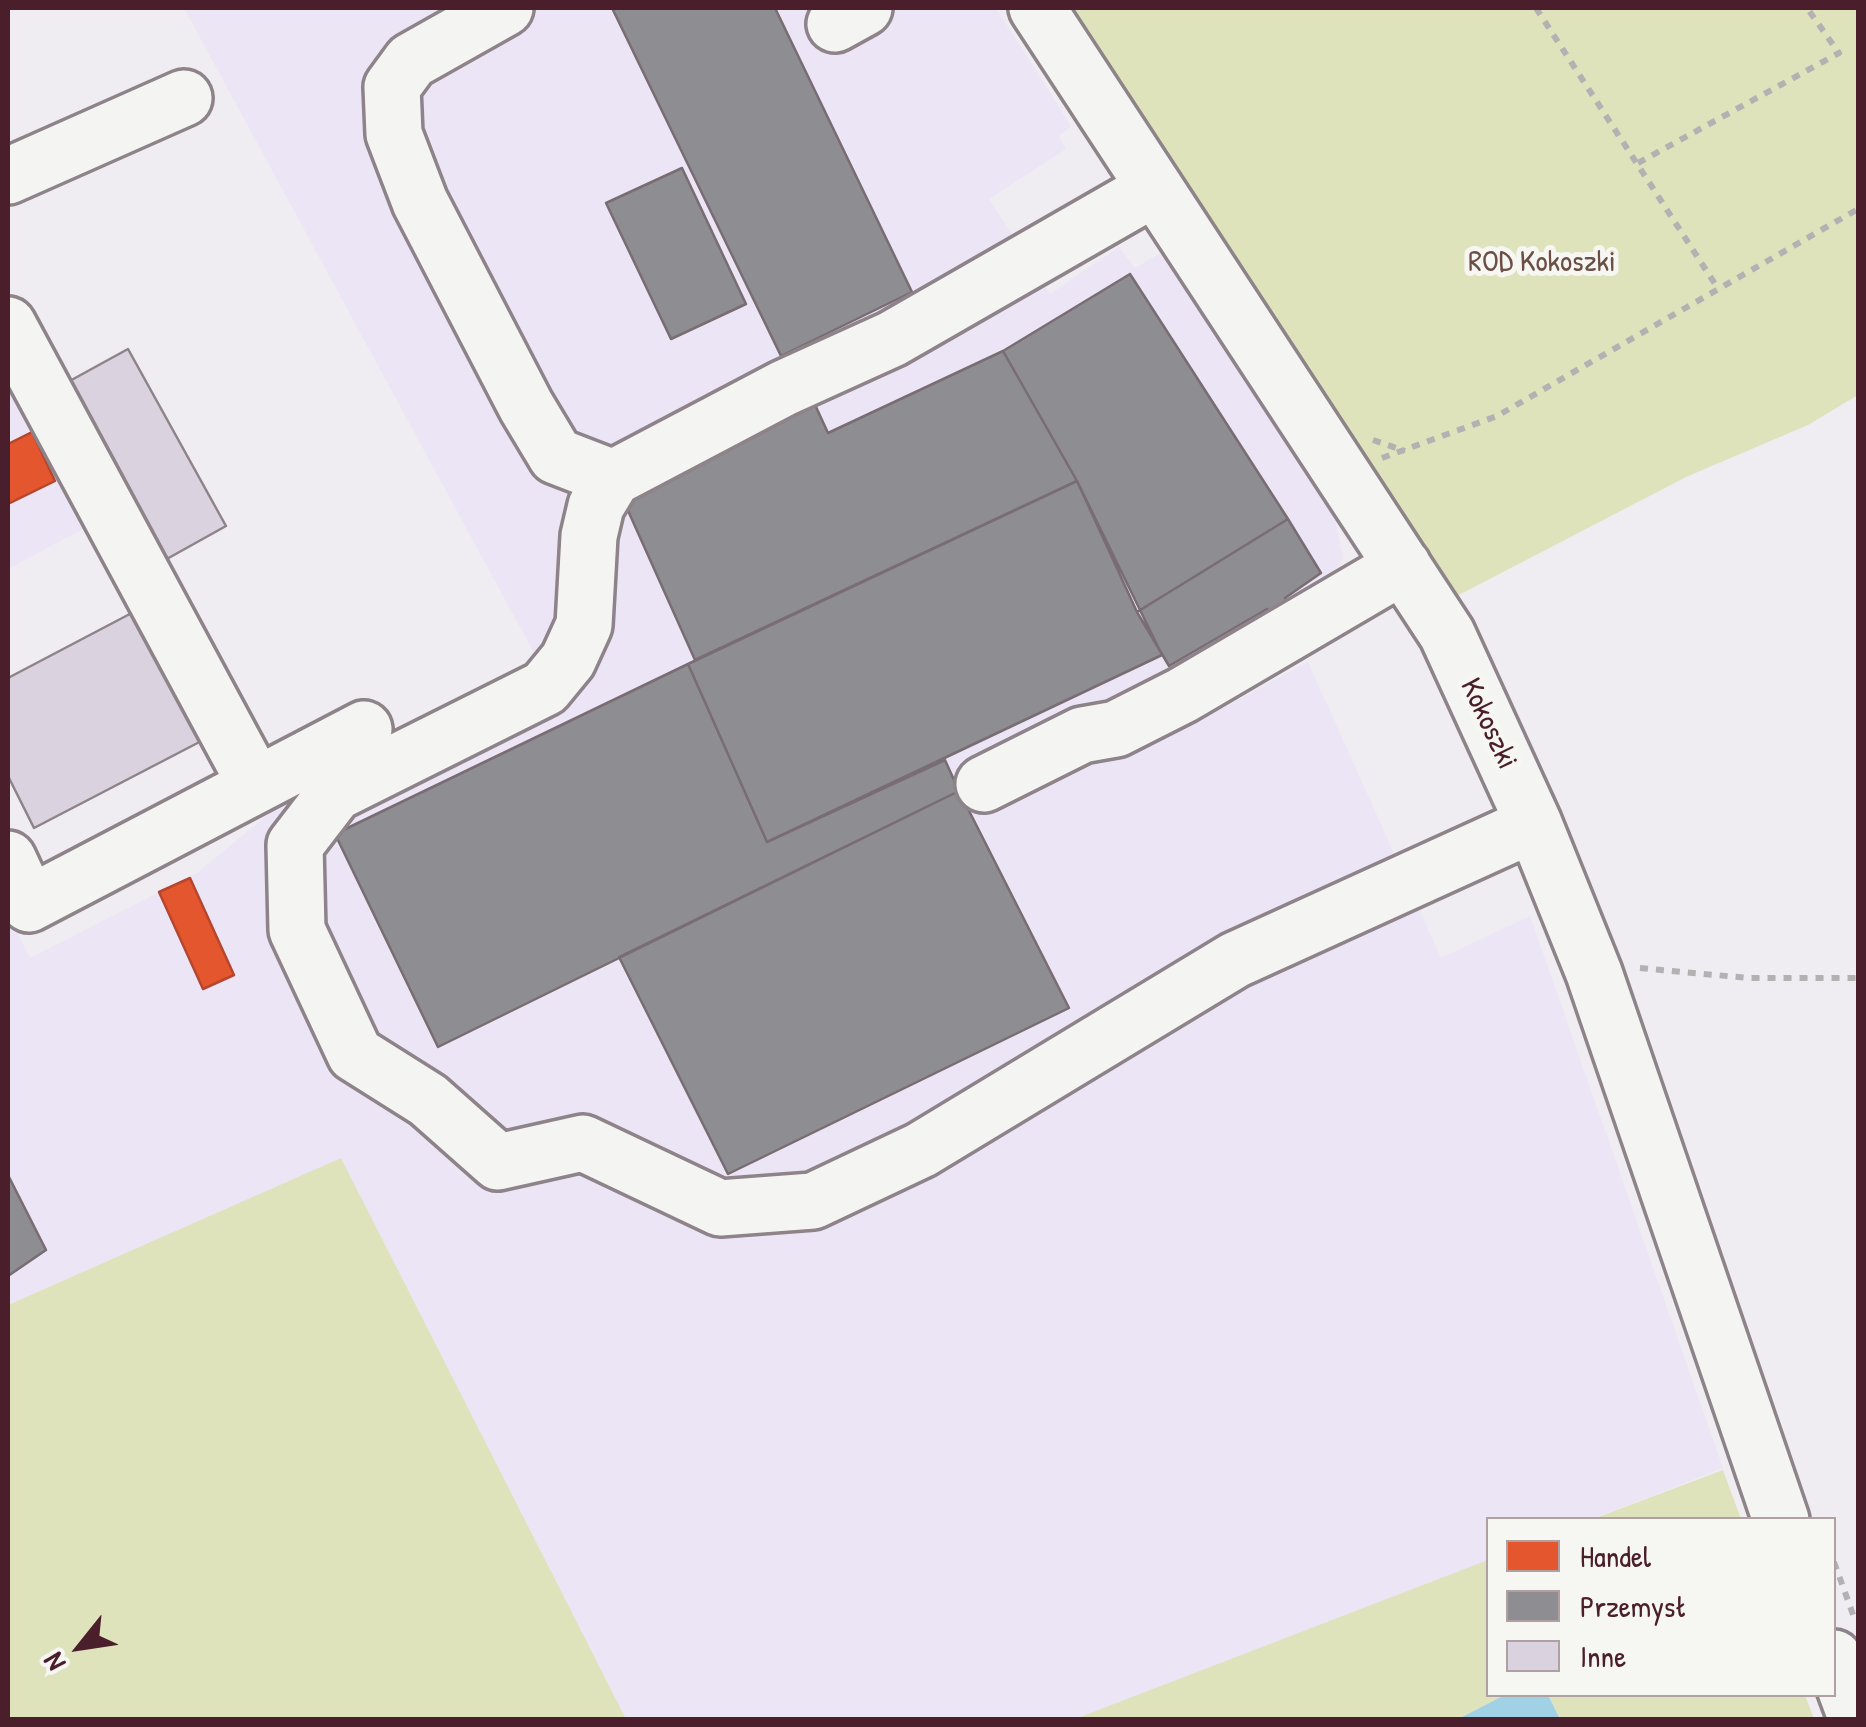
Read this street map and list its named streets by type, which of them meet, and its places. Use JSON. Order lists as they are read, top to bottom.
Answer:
{
  "streets": {
    "street": ["Kokoszki"]
  },
  "parks": ["ROD Kokoszki"],
  "legend": ["Handel", "Przemysł", "Inne"],
  "north": "bottom left"
}
